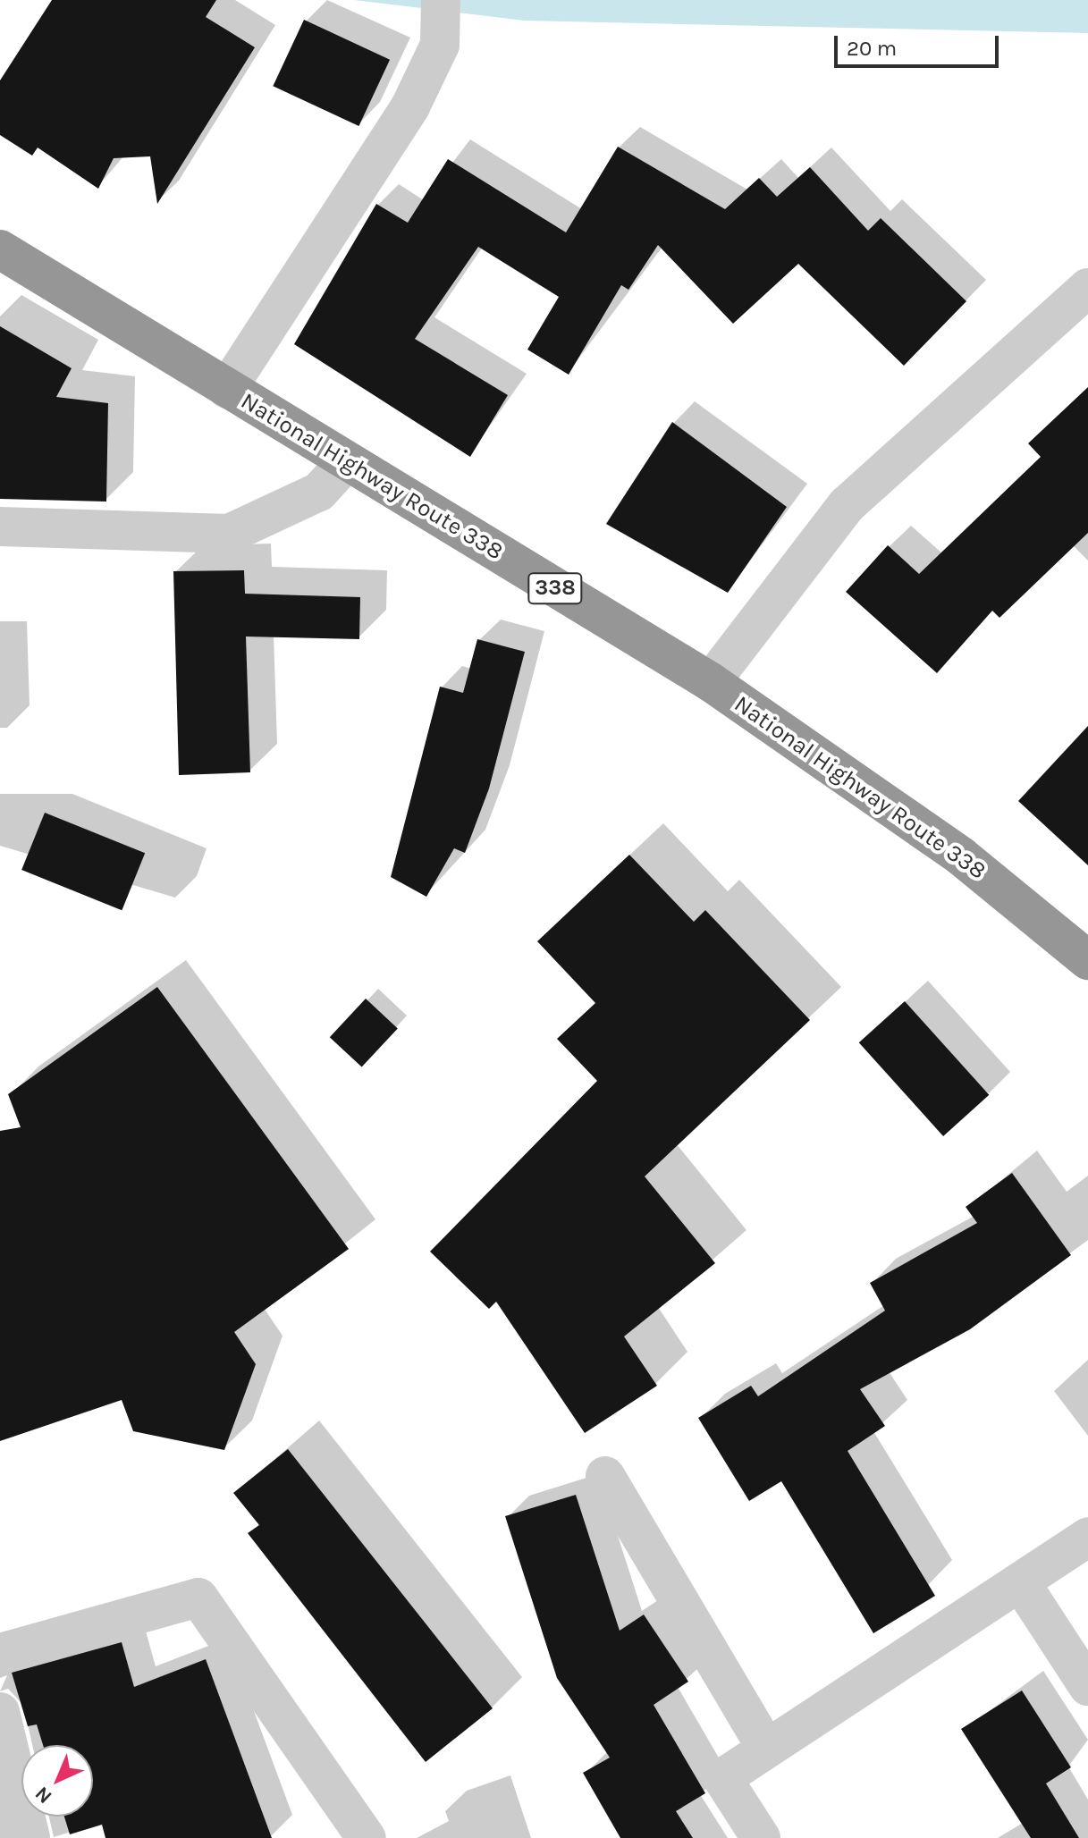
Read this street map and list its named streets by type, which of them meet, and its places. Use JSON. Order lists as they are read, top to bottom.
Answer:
{
  "streets": {
    "highway": ["National Highway Route 338", "338"]
  },
  "scale_bar": "20 m",
  "north": "bottom left"
}
